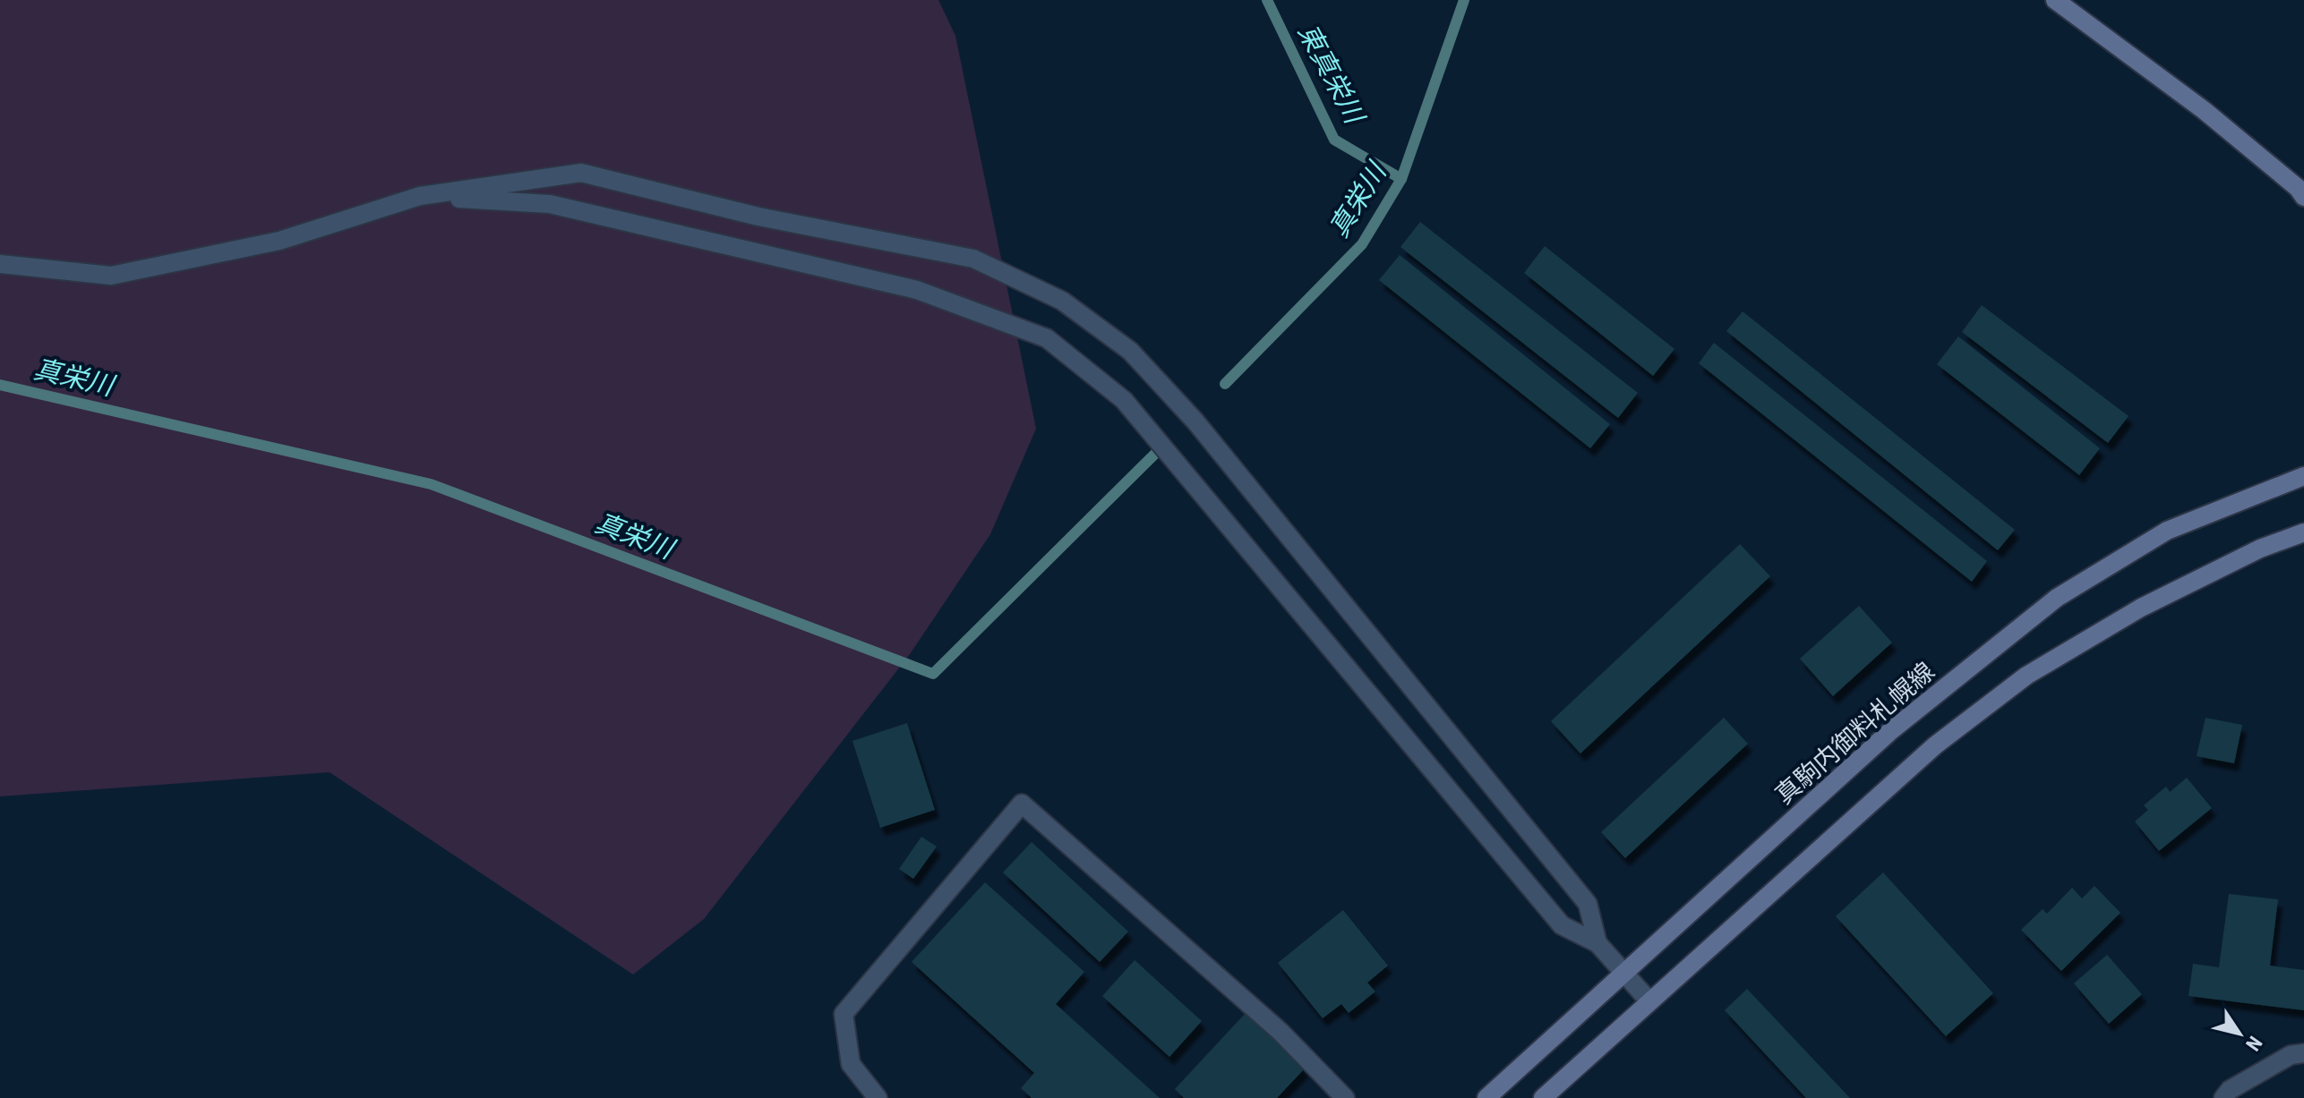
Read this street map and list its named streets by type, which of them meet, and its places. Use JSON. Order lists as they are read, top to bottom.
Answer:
{
  "streets": {
    "main road": ["真駒内御料札幌線"]
  },
  "water": ["東真栄川", "真栄川"],
  "north": "bottom right"
}
